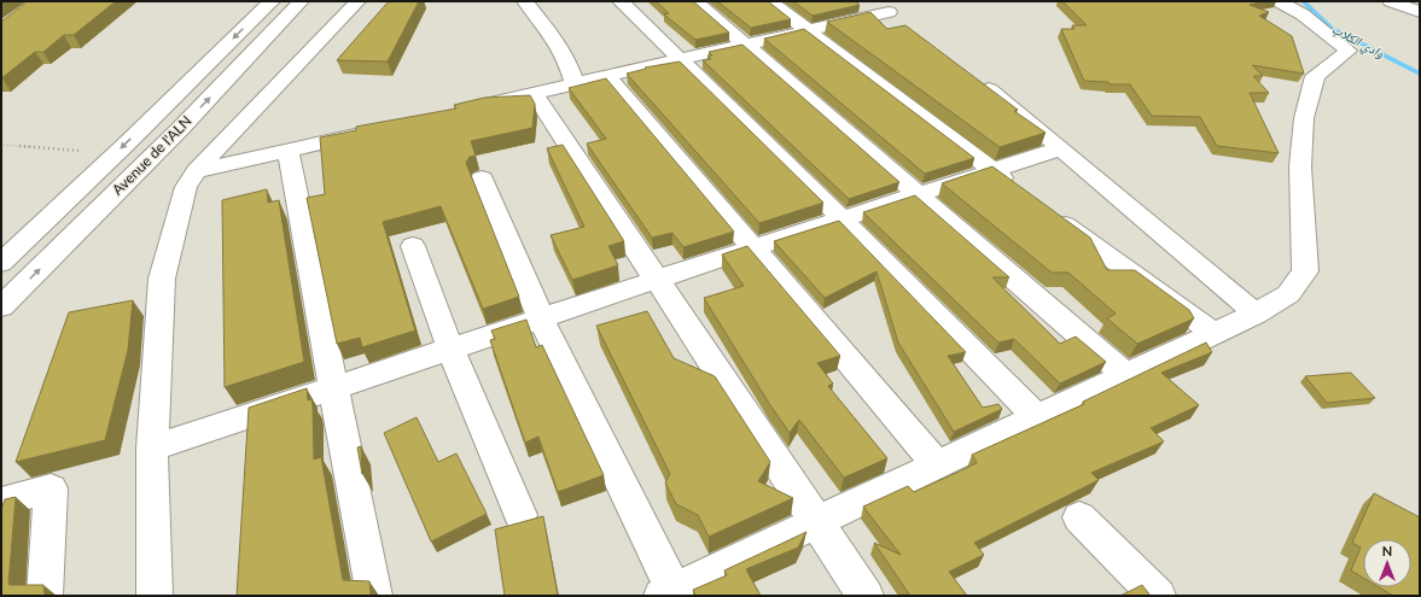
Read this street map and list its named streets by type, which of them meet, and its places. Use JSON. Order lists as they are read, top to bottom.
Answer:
{
  "streets": {
    "street": ["Avenue de l'ALN"]
  },
  "water": ["وادي الكلاب"],
  "north": "top"
}
